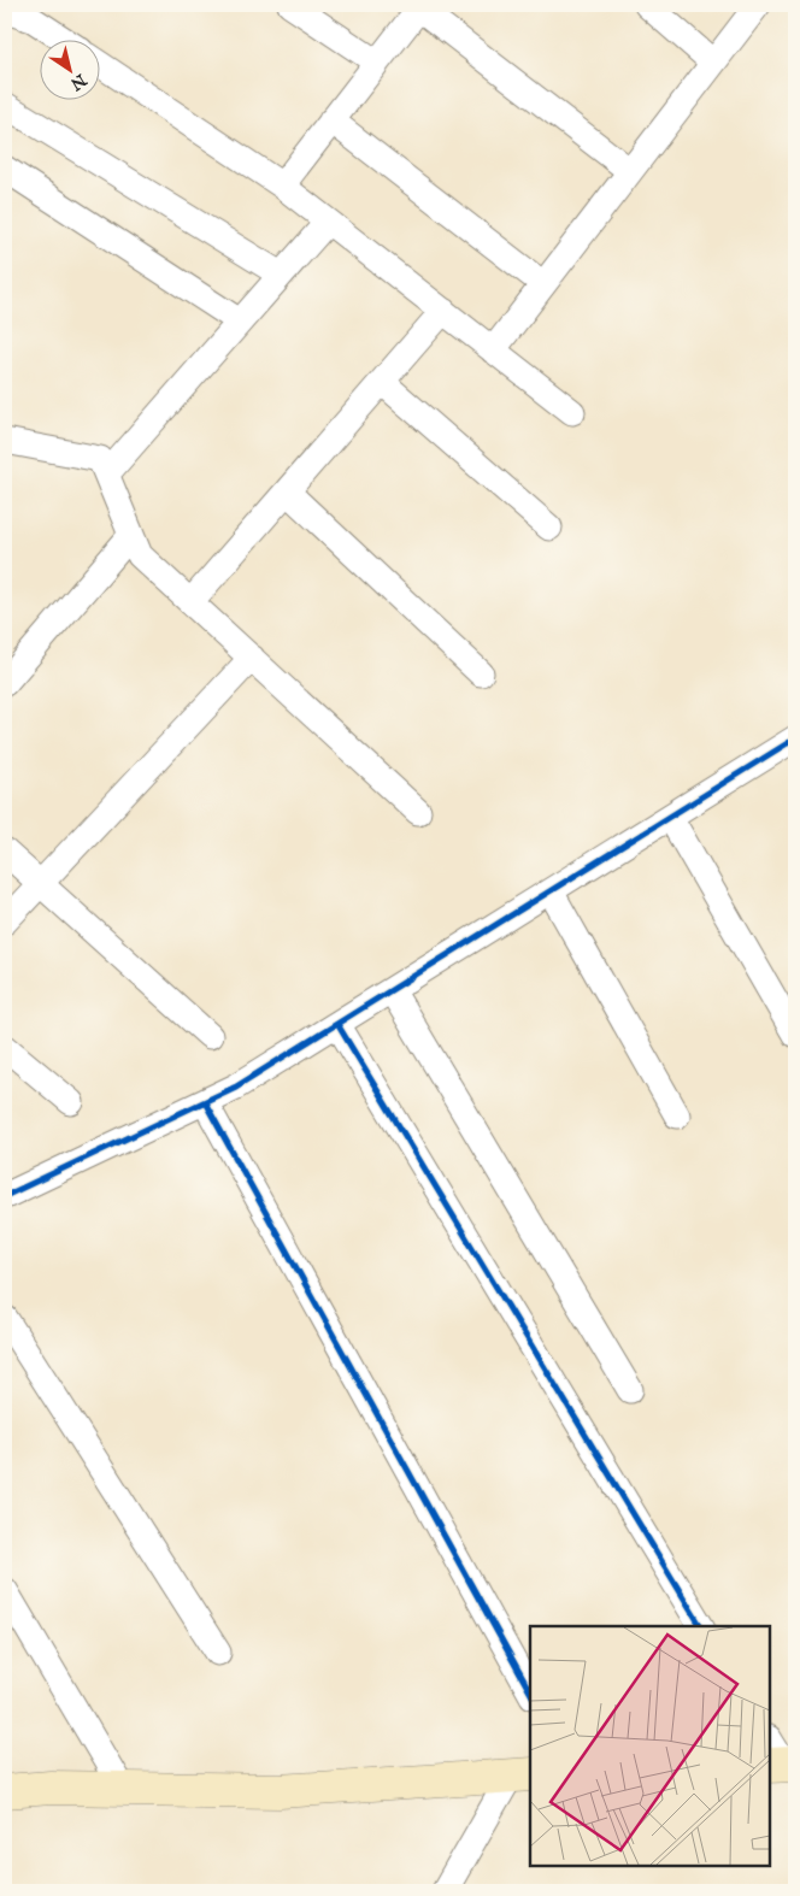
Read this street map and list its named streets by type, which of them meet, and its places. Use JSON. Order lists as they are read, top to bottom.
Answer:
{
  "north": "bottom right"
}
